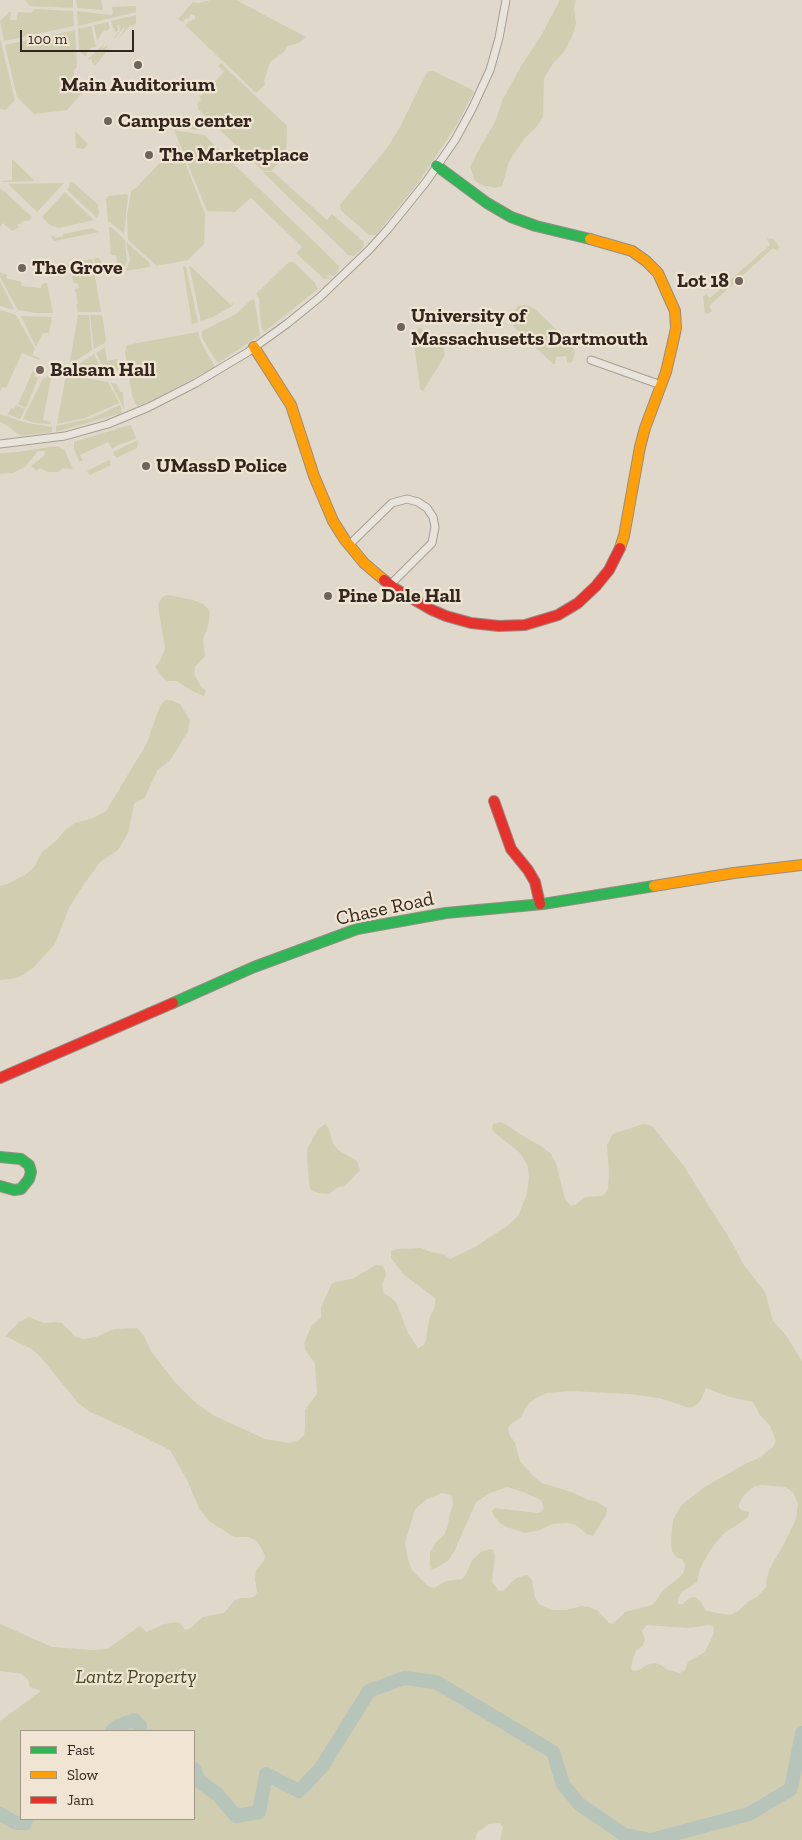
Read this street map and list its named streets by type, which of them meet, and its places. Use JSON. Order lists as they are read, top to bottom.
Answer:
{
  "streets": {
    "street": ["Chase Road"]
  },
  "parks": ["Lantz Property"],
  "places": [
    "Main Auditorium",
    "Campus center",
    "The Marketplace",
    "The Grove",
    "Lot 18",
    "University of Massachusetts Dartmouth",
    "Balsam Hall",
    "UMassD Police",
    "Pine Dale Hall"
  ],
  "legend": ["Fast", "Slow", "Jam"],
  "scale_bar": "100 m"
}
